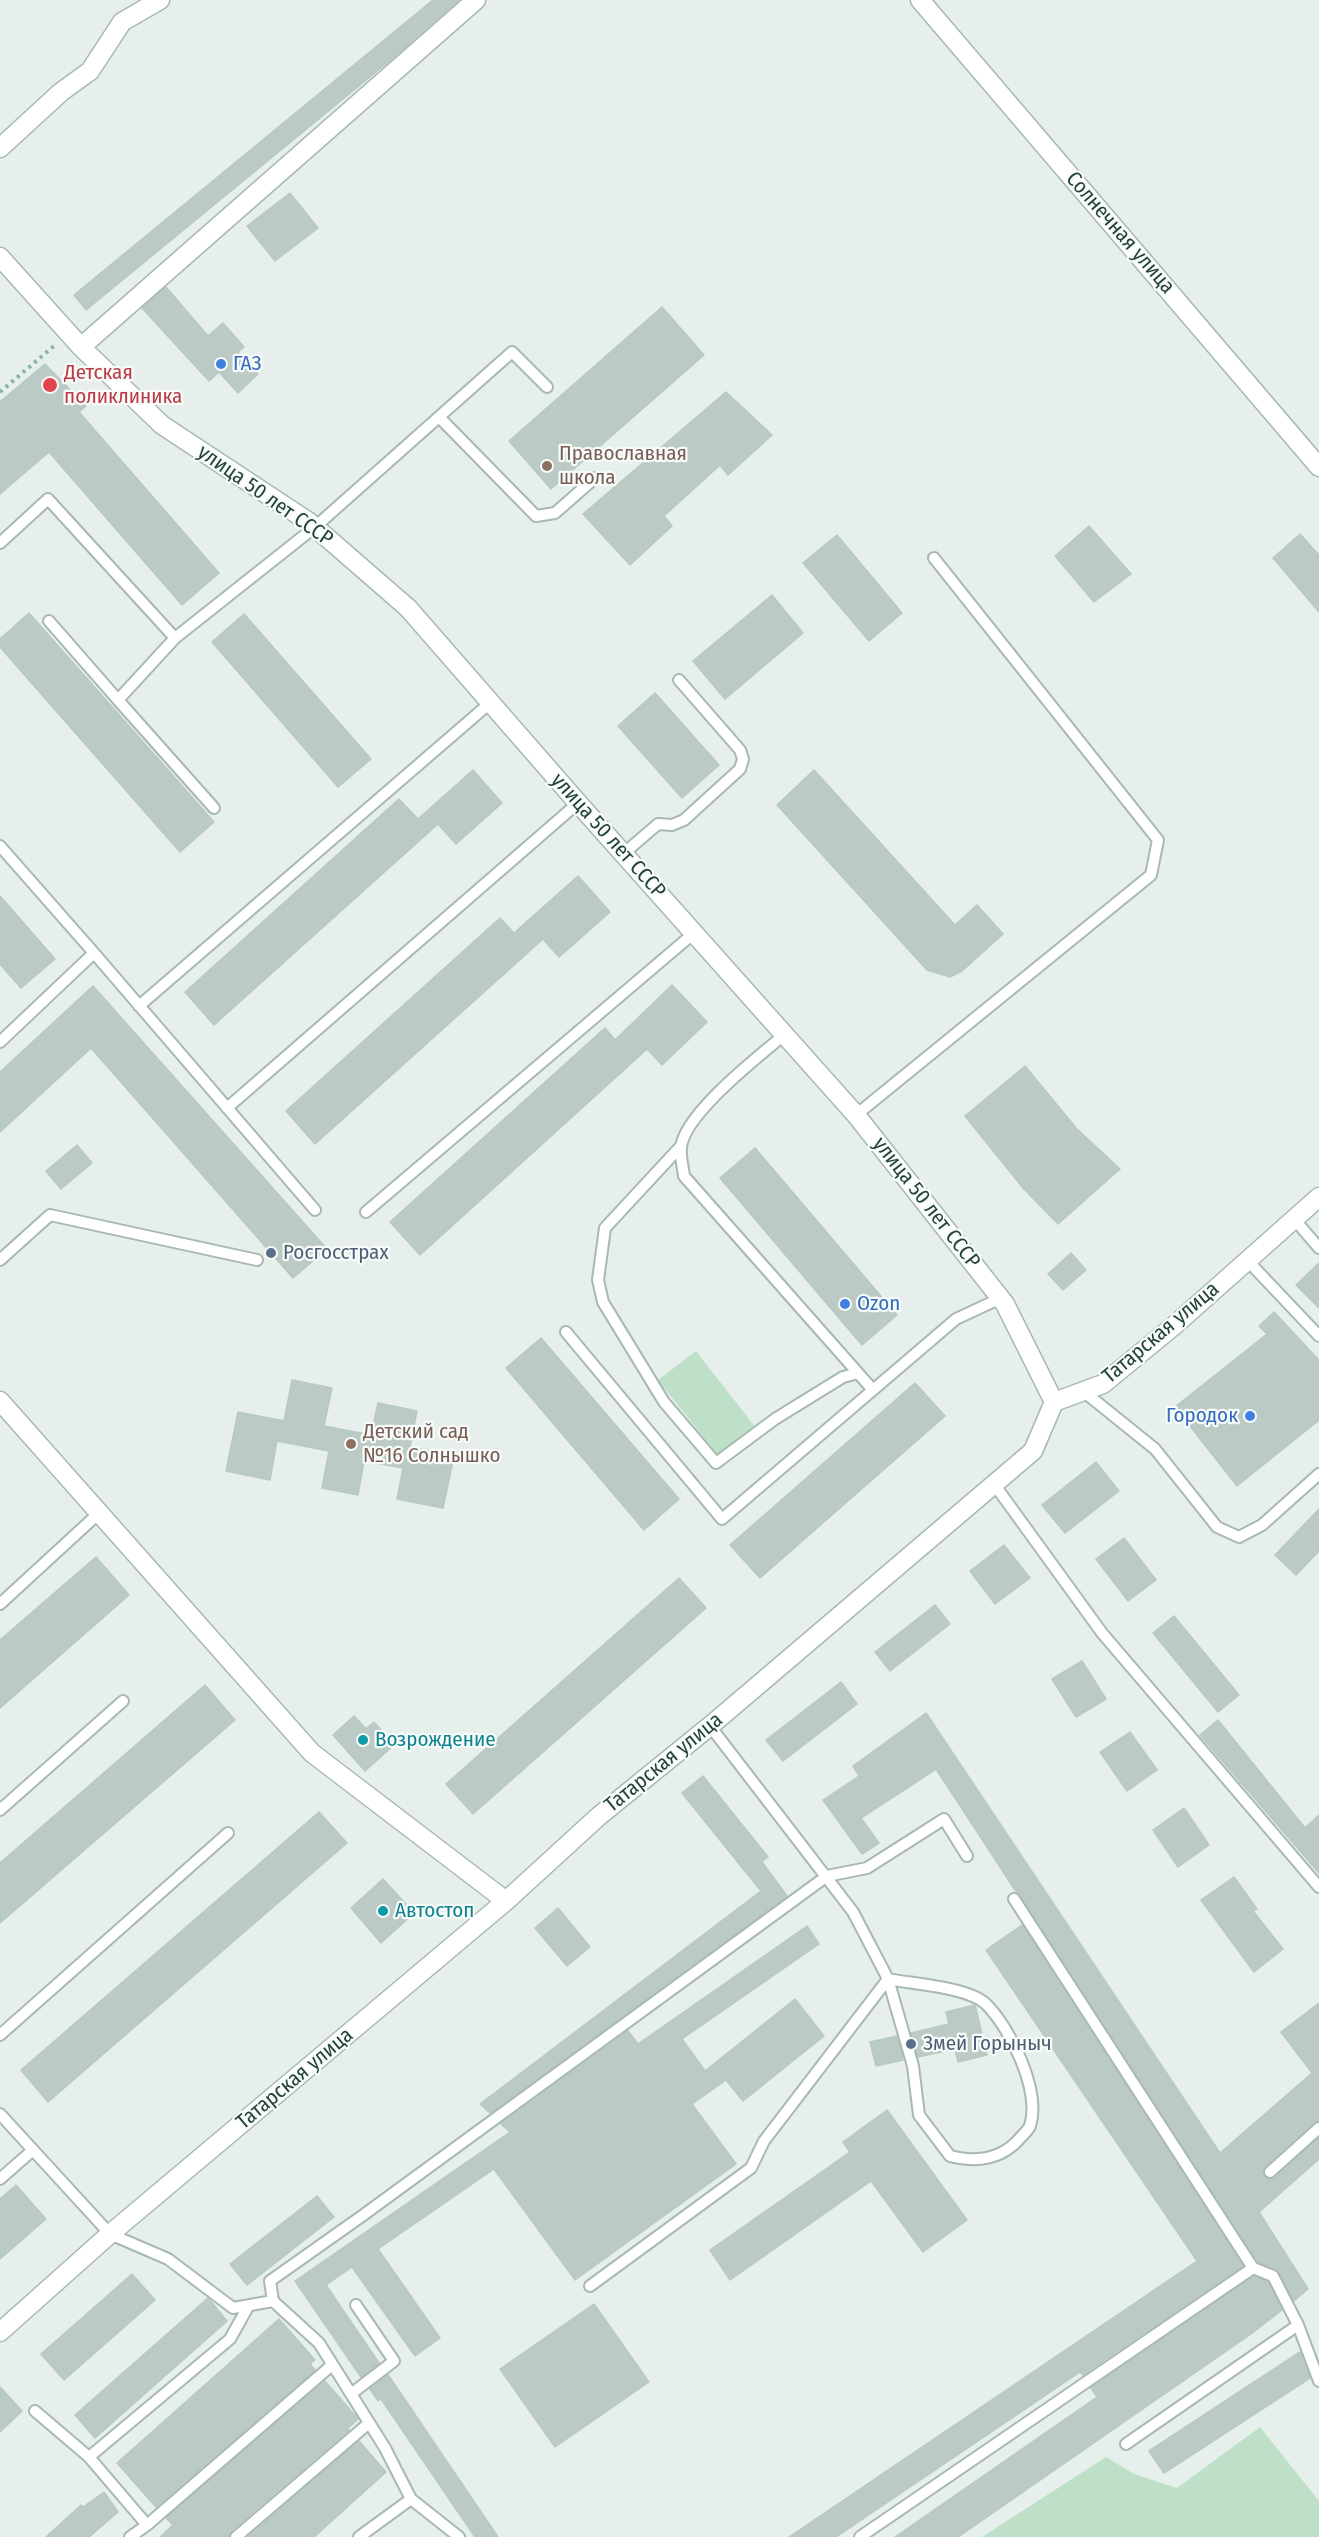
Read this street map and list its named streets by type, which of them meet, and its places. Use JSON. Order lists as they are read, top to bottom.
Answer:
{
  "streets": {
    "street": ["Солнечная улица", "улица 50 лет СССР", "Татарская улица"]
  },
  "crossings": [
    ["улица 50 лет СССР", "Татарская улица"]
  ],
  "places": [
    "ГАЗ",
    "Детская поликлиника",
    "Православная школа",
    "Росгосстрах",
    "Ozon",
    "Городок",
    "Детский сад №16 Солнышко",
    "Возрождение",
    "Автостоп",
    "Змей Горыныч"
  ]
}
